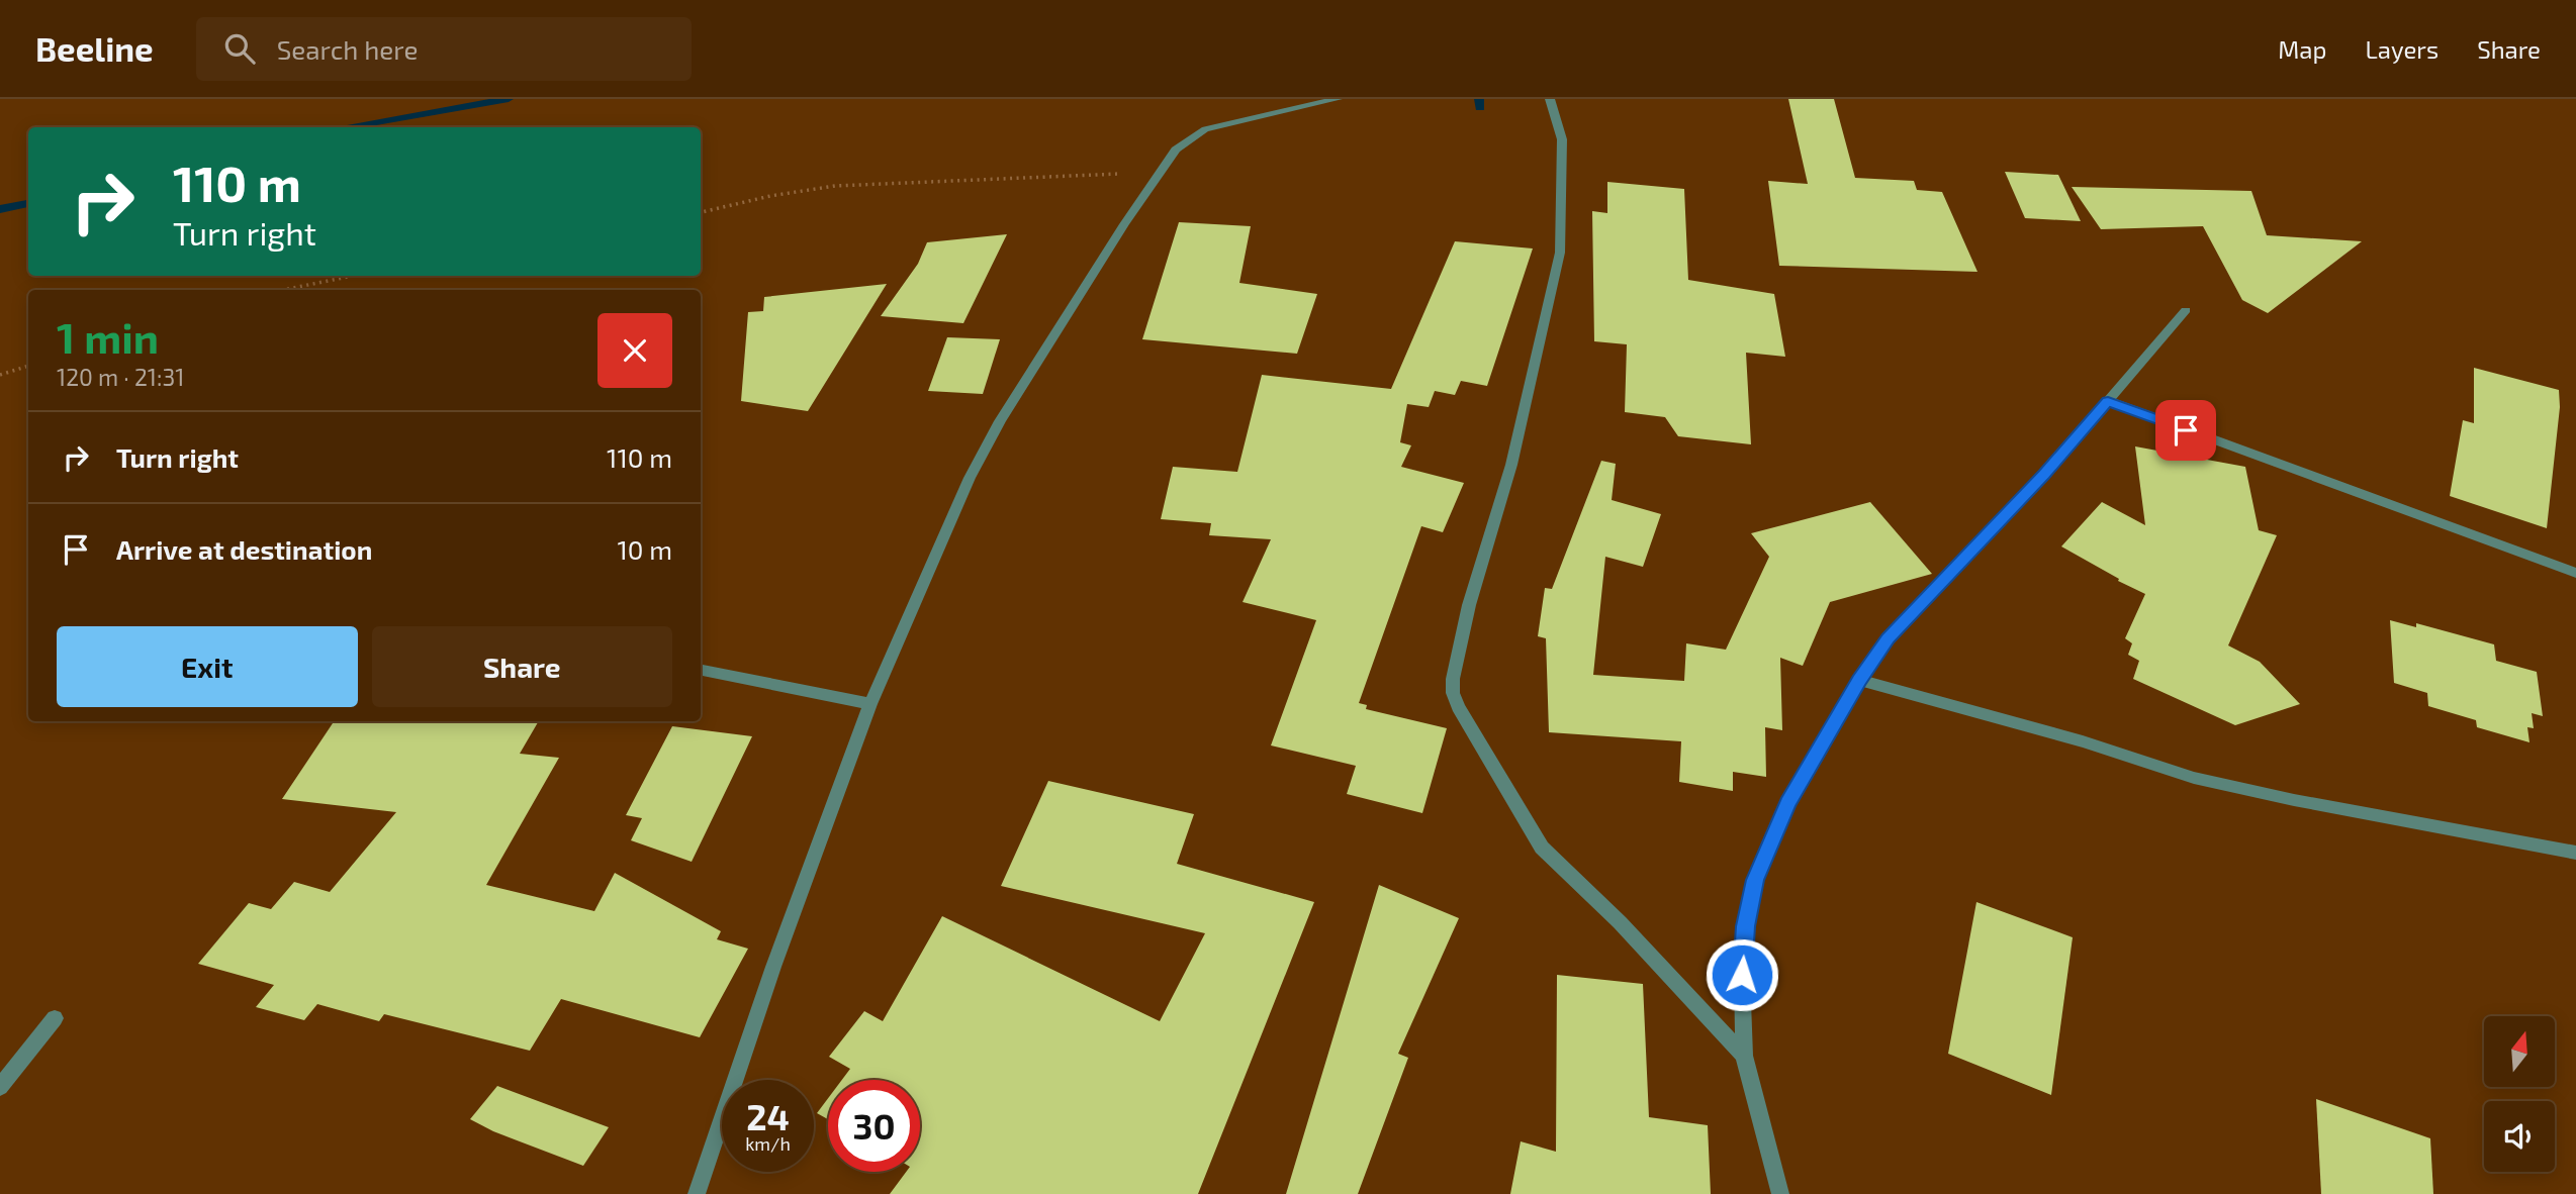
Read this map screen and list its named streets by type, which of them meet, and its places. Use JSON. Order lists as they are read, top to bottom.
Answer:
{
  "north": "top",
  "page": {
    "header": "Beeline",
    "search": "Search here",
    "nav": ["Map", "Layers", "Share"],
    "turn": ["110 m", "Turn right"],
    "heading": ["1 min", "120 m · 21:31"],
    "list": [
      {
        "name": "Turn right",
        "value": "110 m"
      },
      {
        "name": "Arrive at destination",
        "value": "10 m"
      }
    ],
    "buttons": ["Exit", "Share"],
    "speed": "24 km/h",
    "limit": "30"
  }
}
